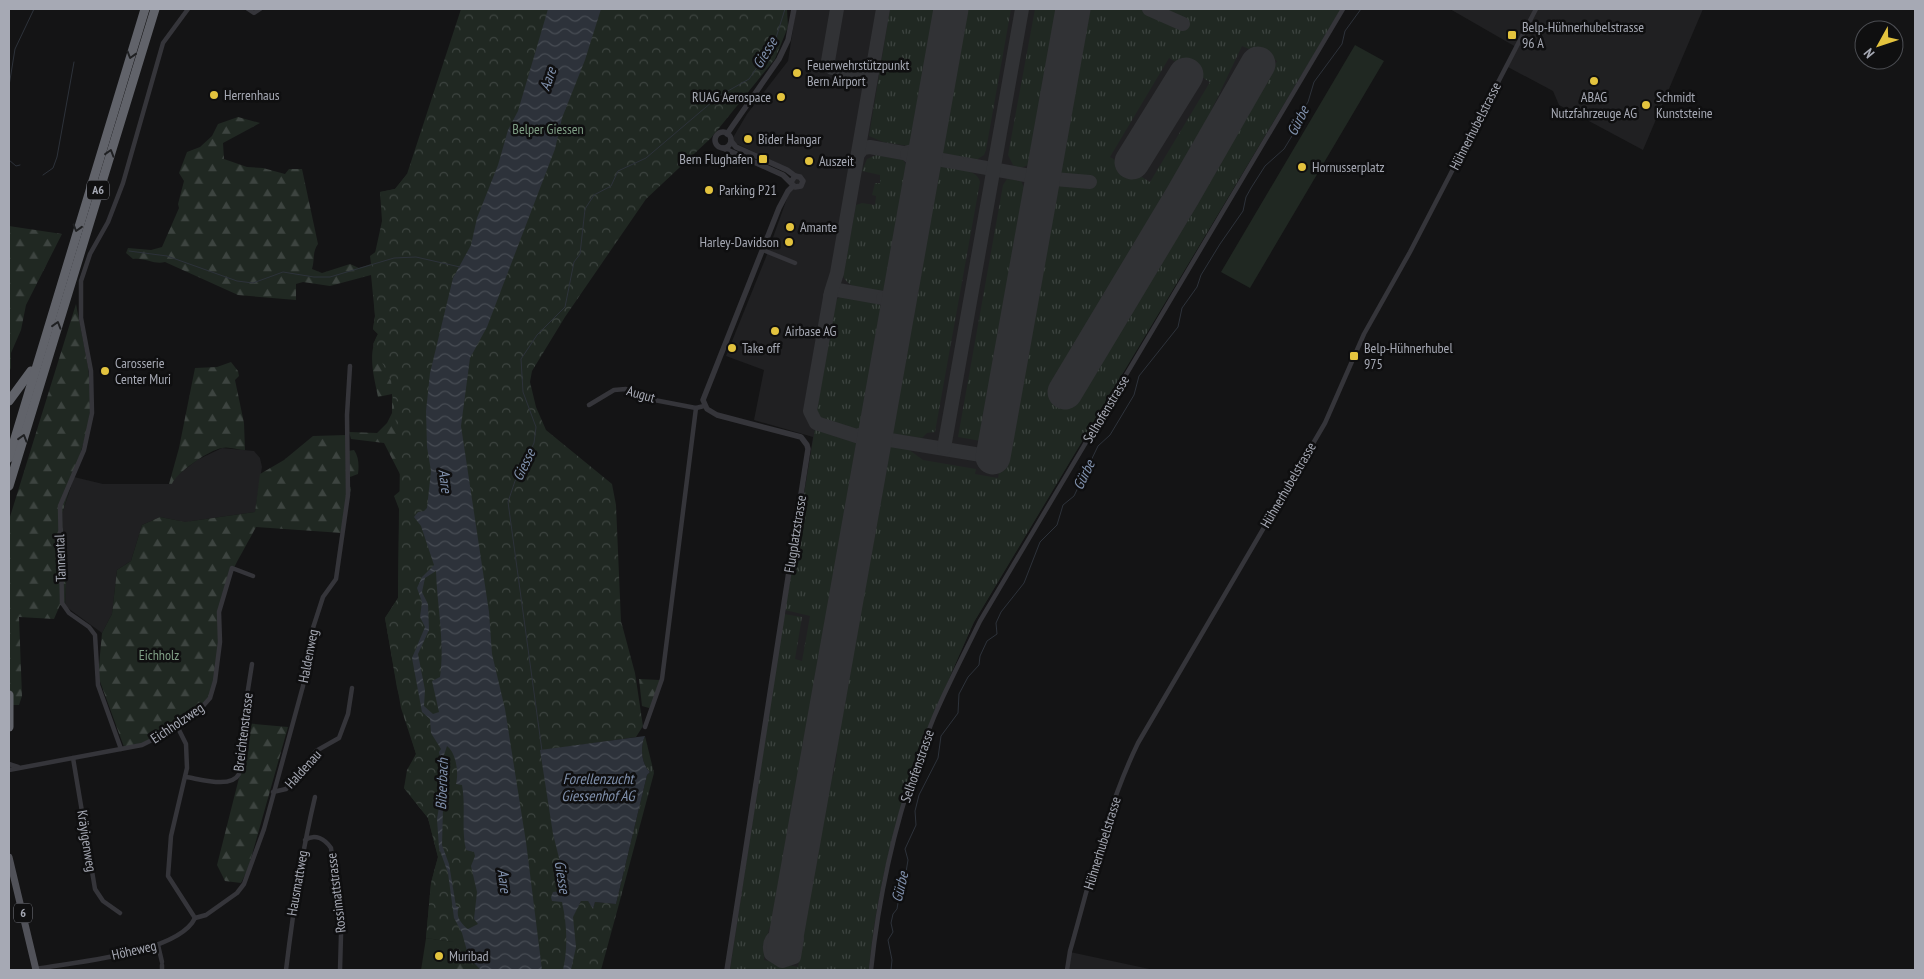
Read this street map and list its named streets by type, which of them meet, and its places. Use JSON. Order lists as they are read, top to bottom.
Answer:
{
  "streets": {
    "highway": ["A6"],
    "main road": ["6"],
    "street": [
      "Hühnerhubelstrasse",
      "Augut",
      "Selhofenstrasse",
      "Flugplatzstrasse",
      "Tannental",
      "Haldenweg",
      "Eichholzweg",
      "Breichtenstrasse",
      "Haldenau",
      "Kräyigenweg",
      "Hausmattweg",
      "Rossimattstrasse",
      "Höheweg"
    ]
  },
  "crossings": [
    ["Tannental", "Eichholzweg"],
    ["Haldenweg", "Haldenau"],
    ["Haldenweg", "Höheweg"],
    ["Eichholzweg", "Kräyigenweg"],
    ["Hausmattweg", "Rossimattstrasse"],
    ["6", "Höheweg"]
  ],
  "water": [
    "Giesse",
    "Aare",
    "Gürbe",
    "Forellenzucht Giessenhof AG",
    "Biberbach"
  ],
  "parks": ["Belper Giessen", "Eichholz"],
  "places": {
    "transit": ["Belp-Hühnerhubelstrasse 96 A", "Bern Flughafen", "Belp-Hühnerhubel 975"],
    "other": [
      "Feuerwehrstützpunkt Bern Airport",
      "ABAG Nutzfahrzeuge AG",
      "Herrenhaus",
      "RUAG Aerospace",
      "Schmidt Kunststeine",
      "Bider Hangar",
      "Auszeit",
      "Hornusserplatz",
      "Parking P21",
      "Amante",
      "Harley-Davidson",
      "Airbase AG",
      "Take off",
      "Carosserie Center Muri",
      "Muribad"
    ]
  },
  "north": "bottom left"
}
